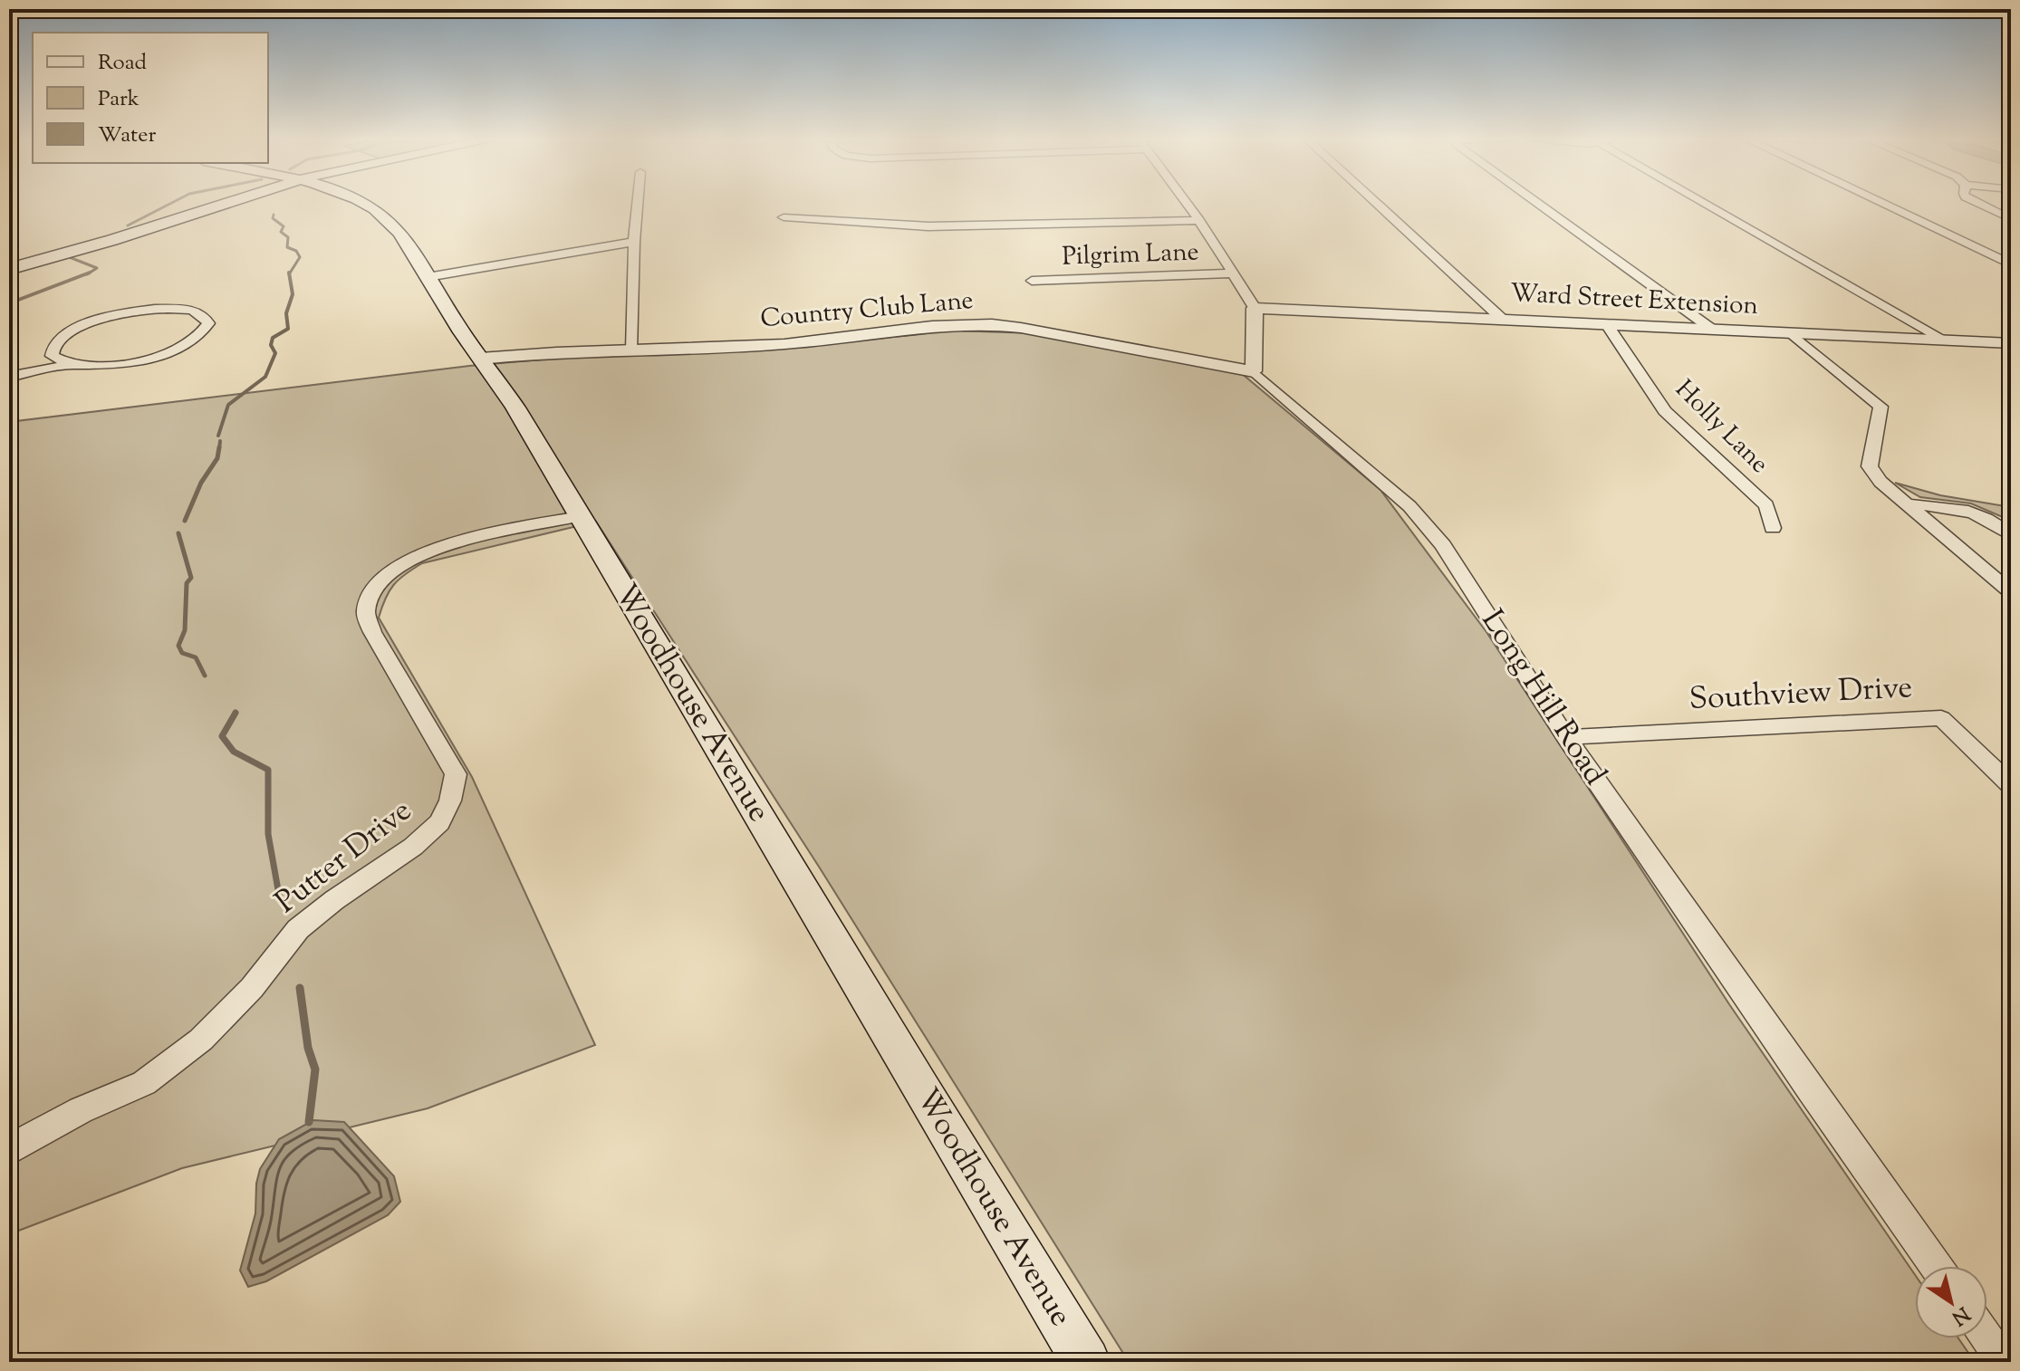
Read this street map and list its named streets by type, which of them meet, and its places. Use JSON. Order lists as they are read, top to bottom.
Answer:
{
  "streets": {
    "main road": ["Woodhouse Avenue"],
    "street": [
      "Pilgrim Lane",
      "Ward Street Extension",
      "Country Club Lane",
      "Holly Lane",
      "Southview Drive",
      "Long Hill Road",
      "Putter Drive"
    ]
  },
  "crossings": [
    ["Ward Street Extension", "Holly Lane"],
    ["Country Club Lane", "Long Hill Road"],
    ["Country Club Lane", "Woodhouse Avenue"],
    ["Southview Drive", "Long Hill Road"],
    ["Woodhouse Avenue", "Putter Drive"]
  ],
  "legend": ["Road", "Park", "Water"],
  "north": "bottom right"
}
